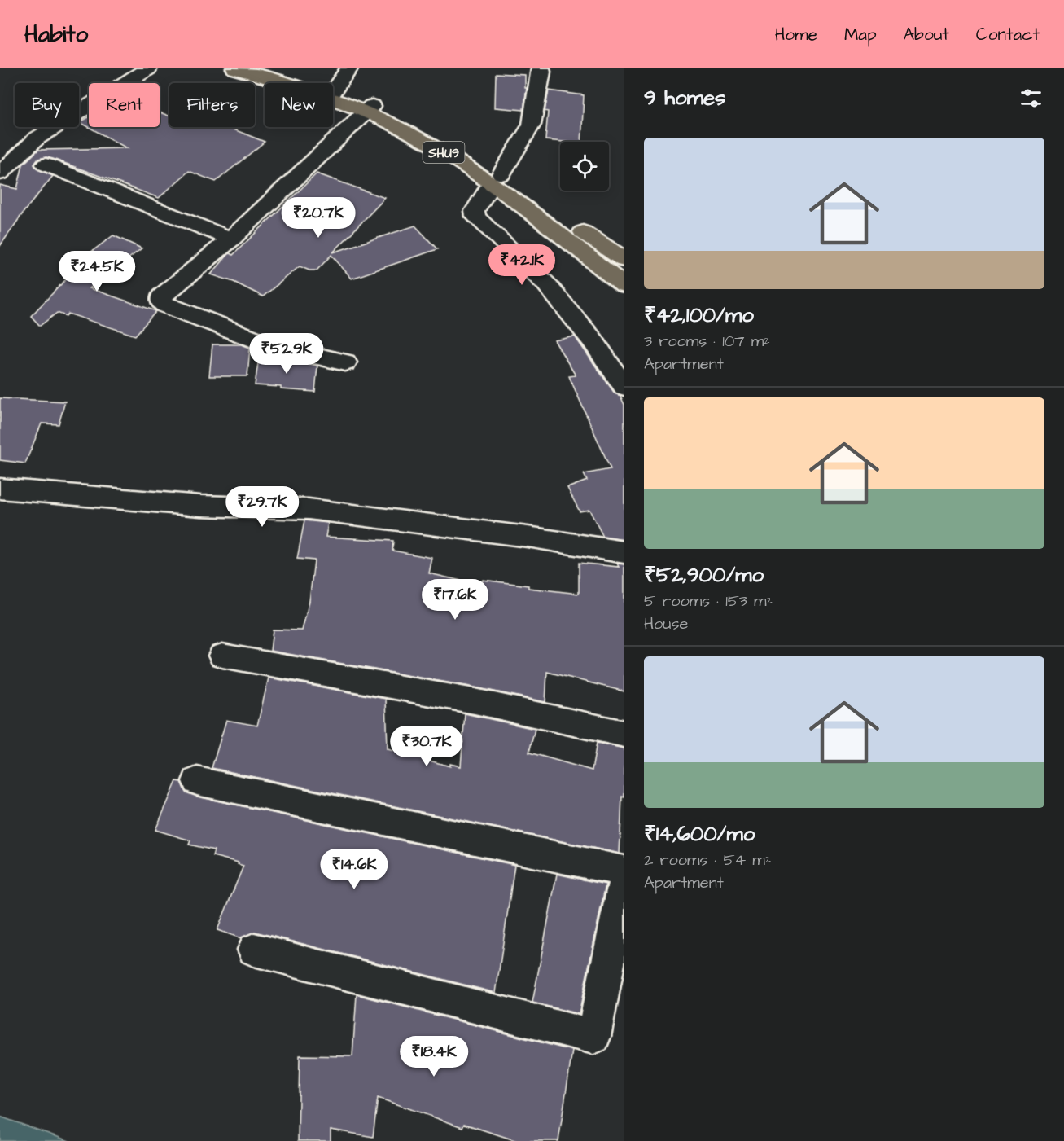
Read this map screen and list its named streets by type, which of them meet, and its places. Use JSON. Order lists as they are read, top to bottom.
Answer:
{
  "streets": {
    "main road": ["SHU9"]
  },
  "page": {
    "header": "Habito",
    "nav": [
      "Home",
      "Map",
      "About",
      "Contact"
    ],
    "heading": "9 homes",
    "chip": [
      "Buy",
      "Rent",
      "Filters",
      "New"
    ],
    "list": [
      {
        "name": "₹42,100/mo",
        "note": "3 rooms · 107 m² · Apartment"
      },
      {
        "name": "₹52,900/mo",
        "note": "5 rooms · 153 m² · House"
      },
      {
        "name": "₹14,600/mo",
        "note": "2 rooms · 54 m² · Apartment"
      }
    ],
    "price": [
      "₹20.7K",
      "₹42.1K",
      "₹24.5K",
      "₹52.9K",
      "₹29.7K",
      "₹17.6K",
      "₹30.7K",
      "₹14.6K",
      "₹18.4K"
    ]
  }
}
